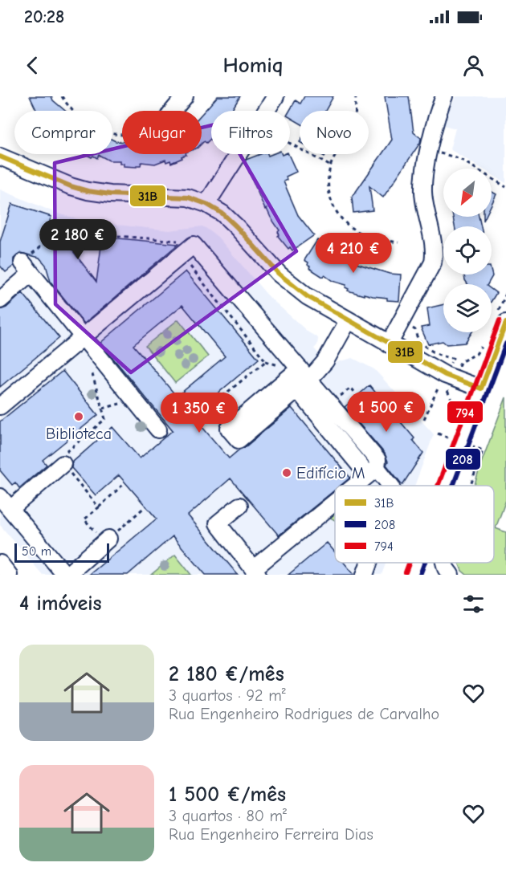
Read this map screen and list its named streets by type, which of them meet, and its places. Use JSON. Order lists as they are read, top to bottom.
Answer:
{
  "places": ["Biblioteca", "Edifício M"],
  "lines": ["transit line 31B", "transit line 794", "transit line 208"],
  "legend": ["31B", "208", "794"],
  "scale_bar": "50 m",
  "north": "bottom left",
  "page": {
    "status": "20:28",
    "header": "Homiq",
    "chip": [
      "Comprar",
      "Alugar",
      "Filtros",
      "Novo"
    ],
    "price": [
      "2 180 €",
      "4 210 €",
      "1 500 €",
      "1 350 €"
    ],
    "scale": "50 m",
    "heading": "4 imóveis",
    "list": [
      {
        "name": "2 180 €/mês",
        "note": "3 quartos · 92 m² · Rua Engenheiro Rodrigues de Carvalho"
      },
      {
        "name": "1 500 €/mês",
        "note": "3 quartos · 80 m² · Rua Engenheiro Ferreira Dias"
      }
    ]
  }
}
